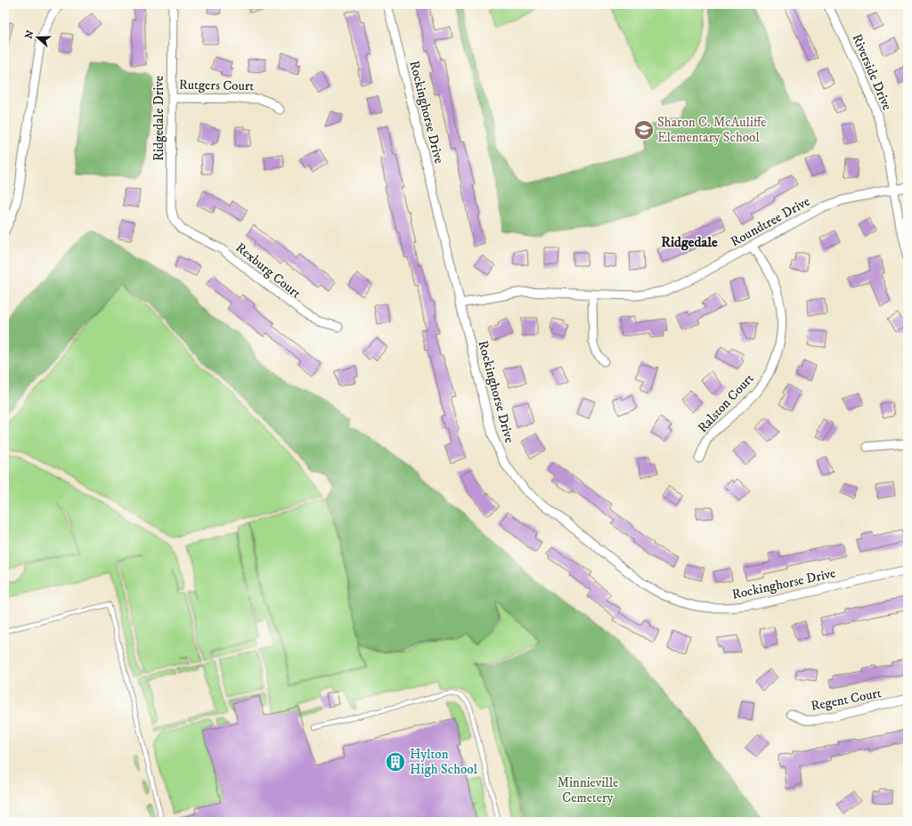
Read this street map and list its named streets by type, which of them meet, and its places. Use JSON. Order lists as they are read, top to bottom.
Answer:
{
  "streets": {
    "street": [
      "Riverside Drive",
      "Rutgers Court",
      "Rockinghorse Drive",
      "Ridgedale Drive",
      "Roundtree Drive",
      "Rexburg Court",
      "Ralston Court",
      "Regent Court"
    ]
  },
  "crossings": [
    ["Riverside Drive", "Roundtree Drive"],
    ["Rutgers Court", "Ridgedale Drive"],
    ["Rockinghorse Drive", "Roundtree Drive"],
    ["Ridgedale Drive", "Rexburg Court"],
    ["Roundtree Drive", "Ralston Court"]
  ],
  "districts": ["Ridgedale"],
  "parks": ["Minnieville Cemetery"],
  "places": {
    "school or university": ["Sharon C. McAuliffe Elementary School"],
    "building": ["Hylton High School"]
  },
  "north": "left"
}
